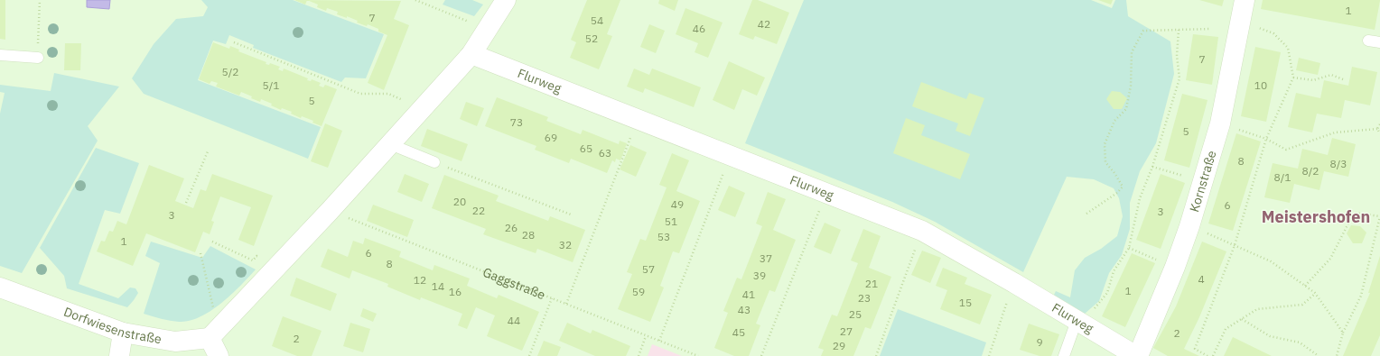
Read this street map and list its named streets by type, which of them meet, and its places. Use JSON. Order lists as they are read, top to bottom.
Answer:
{
  "streets": {
    "street": ["Flurweg", "Kornstraße", "Dorfwiesenstraße"],
    "path": ["Gaggstraße"]
  },
  "crossings": [
    ["Flurweg", "Kornstraße"]
  ],
  "districts": ["Meistershofen"],
  "house_numbers": [
    "1",
    "7",
    "54",
    "42",
    "46",
    "52",
    "7",
    "5/2",
    "5/1",
    "10",
    "5",
    "73",
    "5",
    "69",
    "65",
    "63",
    "8",
    "8/3",
    "8/2",
    "8/1",
    "20",
    "49",
    "6",
    "22",
    "3",
    "3",
    "51",
    "26",
    "28",
    "53",
    "1",
    "32",
    "6",
    "37",
    "8",
    "57",
    "39",
    "4",
    "12",
    "21",
    "14",
    "1",
    "16",
    "59",
    "41",
    "23",
    "15",
    "43",
    "25",
    "44",
    "27",
    "45",
    "2",
    "2",
    "9",
    "29"
  ]
}
